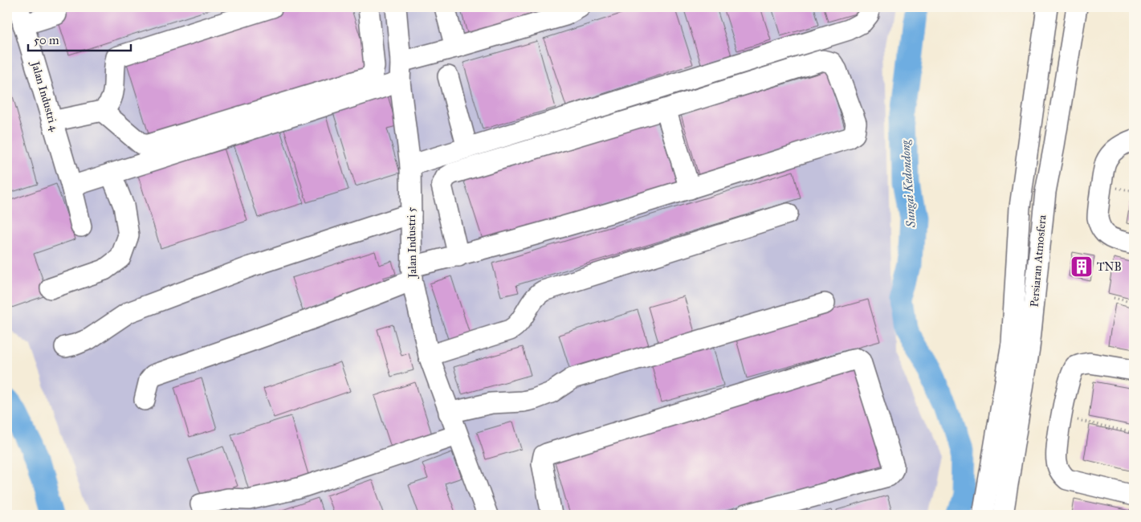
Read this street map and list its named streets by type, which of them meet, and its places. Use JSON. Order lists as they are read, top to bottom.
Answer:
{
  "streets": {
    "street": ["Jalan Industri 4", "Jalan Industri 5", "Persiaran Atmosfera"]
  },
  "water": ["Sungai Kedondong"],
  "places": {
    "building": ["TNB"]
  },
  "scale_bar": "50 m"
}
